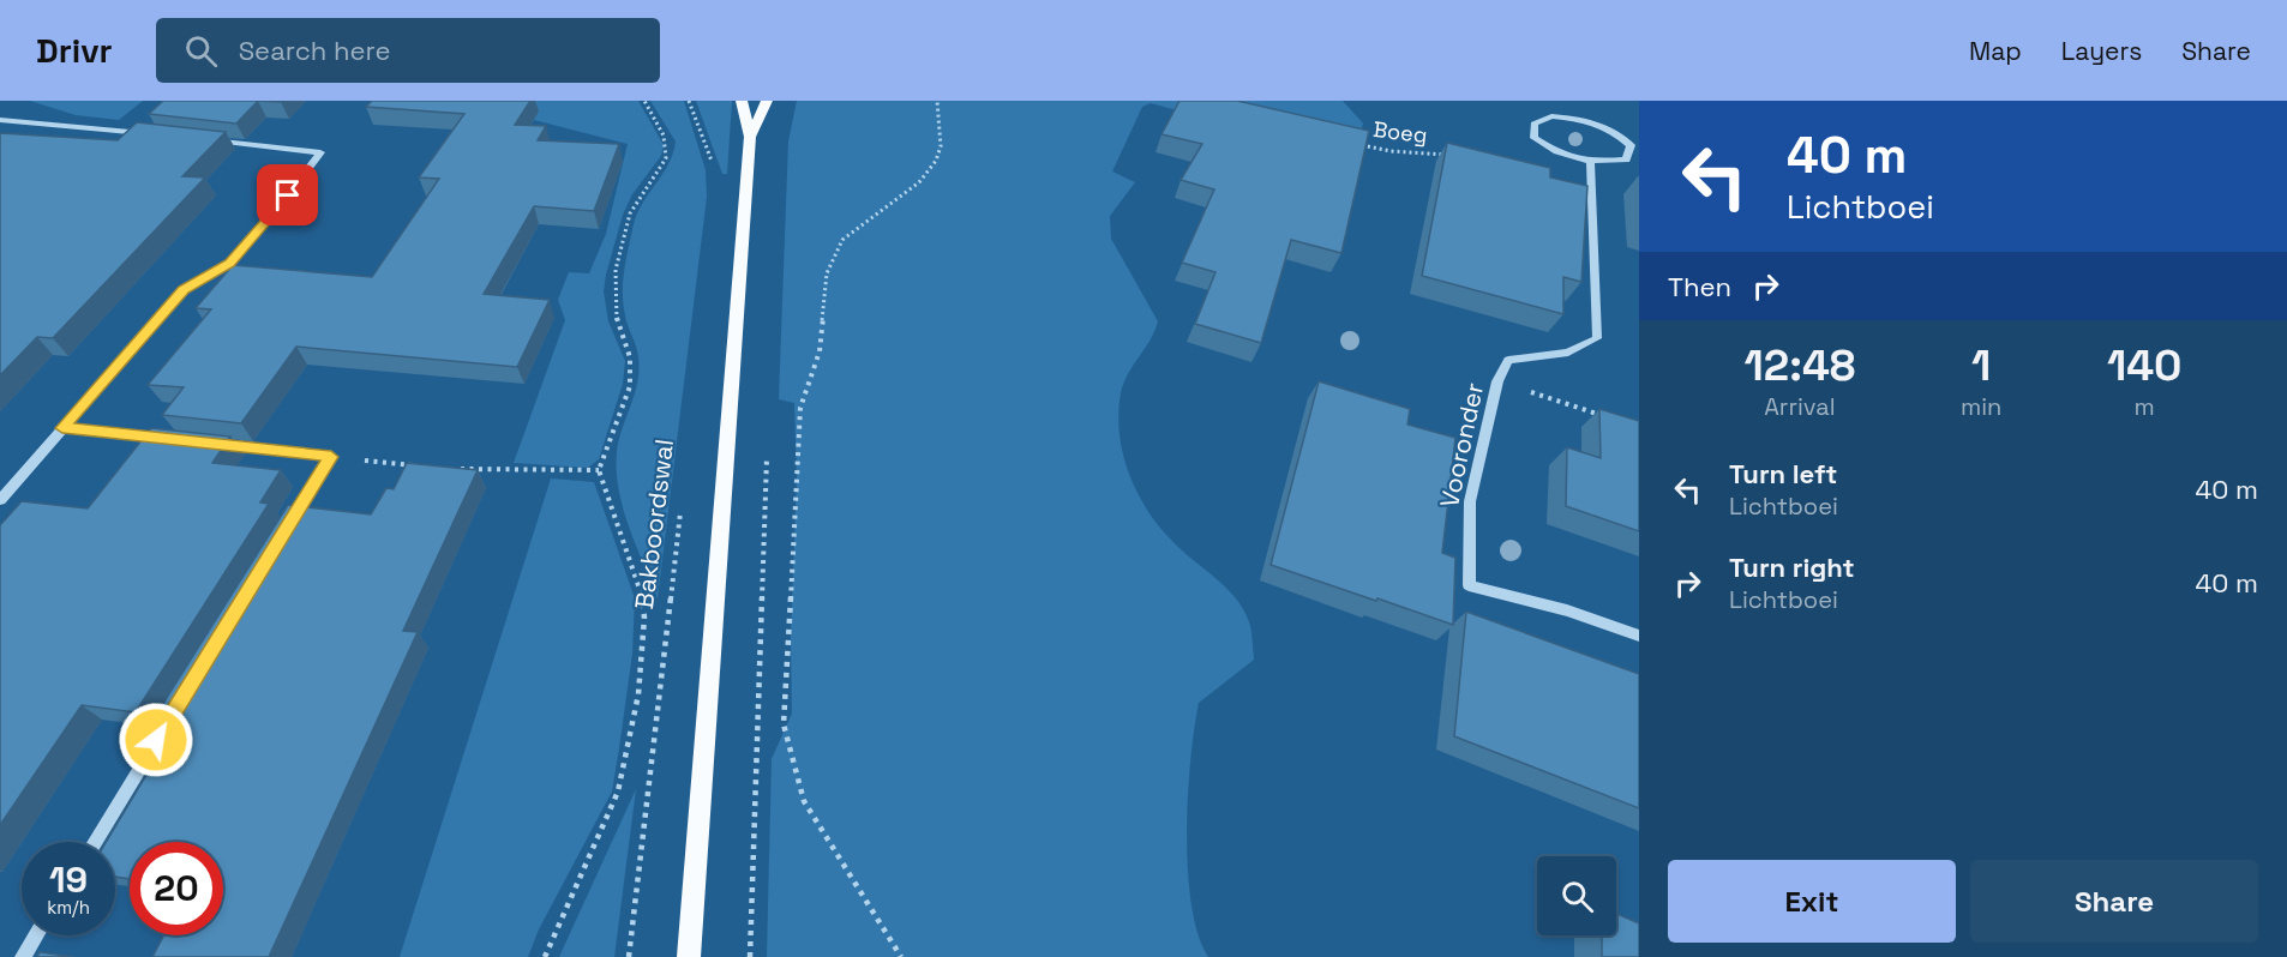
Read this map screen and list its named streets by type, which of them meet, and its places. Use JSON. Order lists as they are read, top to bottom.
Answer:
{
  "streets": {
    "street": ["Vooronder"],
    "path": ["Boeg", "Bakboordswal"]
  },
  "page": {
    "header": "Drivr",
    "search": "Search here",
    "nav": ["Map", "Layers", "Share"],
    "turn": ["40 m", "Lichtboei"],
    "then": "Then",
    "eta": [
      "12:48",
      "Arrival",
      "1",
      "min",
      "140",
      "m"
    ],
    "list": [
      {
        "name": "Turn left",
        "note": "Lichtboei",
        "value": "40 m"
      },
      {
        "name": "Turn right",
        "note": "Lichtboei",
        "value": "40 m"
      }
    ],
    "speed": "19 km/h",
    "limit": "20",
    "buttons": ["Exit", "Share"]
  }
}
